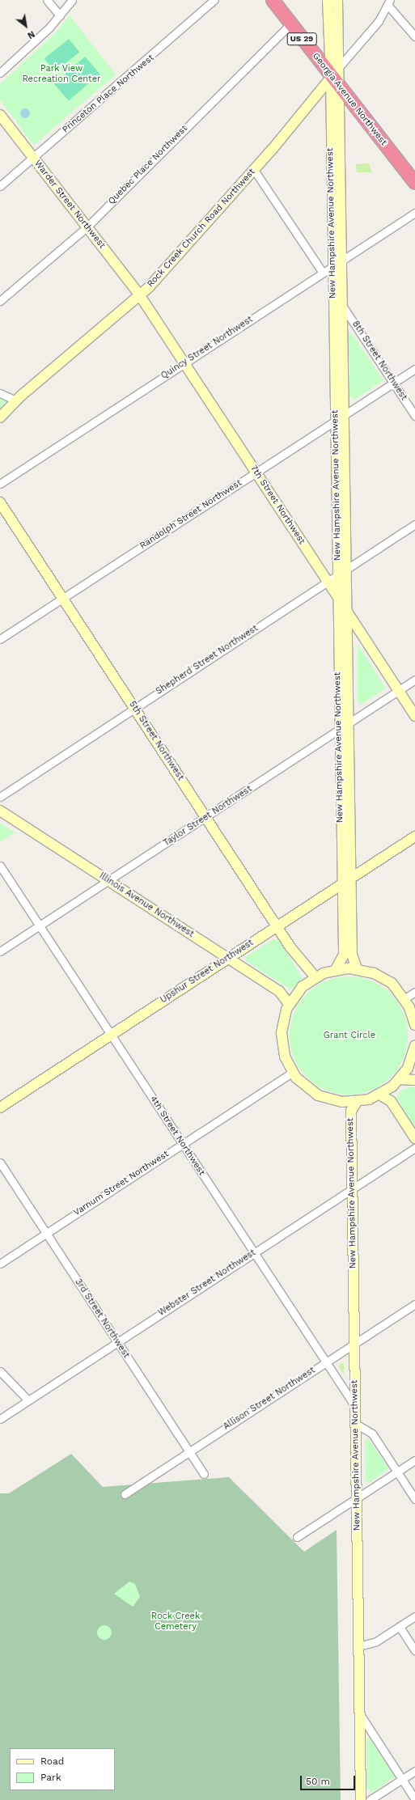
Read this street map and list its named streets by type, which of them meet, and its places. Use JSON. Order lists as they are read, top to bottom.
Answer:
{
  "streets": {
    "highway": ["US 29", "Georgia Avenue Northwest"],
    "main road": [
      "Warder Street Northwest",
      "New Hampshire Avenue Northwest",
      "Rock Creek Church Road Northwest",
      "7th Street Northwest",
      "5th Street Northwest",
      "Illinois Avenue Northwest",
      "Upshur Street Northwest"
    ],
    "street": [
      "Princeton Place Northwest",
      "Quebec Place Northwest",
      "Quincy Street Northwest",
      "8th Street Northwest",
      "Randolph Street Northwest",
      "Shepherd Street Northwest",
      "Taylor Street Northwest",
      "4th Street Northwest",
      "Varnum Street Northwest",
      "Webster Street Northwest",
      "3rd Street Northwest",
      "Allison Street Northwest"
    ]
  },
  "crossings": [
    ["Princeton Place Northwest", "Warder Street Northwest"],
    ["Georgia Avenue Northwest", "Quebec Place Northwest"],
    ["Georgia Avenue Northwest", "New Hampshire Avenue Northwest"],
    ["Georgia Avenue Northwest", "Rock Creek Church Road Northwest"],
    ["Quebec Place Northwest", "Warder Street Northwest"],
    ["Warder Street Northwest", "Rock Creek Church Road Northwest"],
    ["Warder Street Northwest", "7th Street Northwest"],
    ["New Hampshire Avenue Northwest", "Rock Creek Church Road Northwest"],
    ["New Hampshire Avenue Northwest", "Quincy Street Northwest"],
    ["New Hampshire Avenue Northwest", "8th Street Northwest"],
    ["New Hampshire Avenue Northwest", "7th Street Northwest"],
    ["New Hampshire Avenue Northwest", "Randolph Street Northwest"],
    ["New Hampshire Avenue Northwest", "Shepherd Street Northwest"],
    ["New Hampshire Avenue Northwest", "Taylor Street Northwest"],
    ["New Hampshire Avenue Northwest", "Upshur Street Northwest"],
    ["New Hampshire Avenue Northwest", "4th Street Northwest"],
    ["New Hampshire Avenue Northwest", "Webster Street Northwest"],
    ["New Hampshire Avenue Northwest", "Allison Street Northwest"],
    ["Rock Creek Church Road Northwest", "7th Street Northwest"],
    ["Quincy Street Northwest", "7th Street Northwest"],
    ["8th Street Northwest", "Randolph Street Northwest"],
    ["7th Street Northwest", "Randolph Street Northwest"],
    ["7th Street Northwest", "Shepherd Street Northwest"],
    ["7th Street Northwest", "Taylor Street Northwest"],
    ["Randolph Street Northwest", "5th Street Northwest"],
    ["Shepherd Street Northwest", "5th Street Northwest"],
    ["5th Street Northwest", "Taylor Street Northwest"],
    ["5th Street Northwest", "Upshur Street Northwest"],
    ["Taylor Street Northwest", "Illinois Avenue Northwest"],
    ["Taylor Street Northwest", "4th Street Northwest"],
    ["Illinois Avenue Northwest", "Upshur Street Northwest"],
    ["Upshur Street Northwest", "4th Street Northwest"],
    ["4th Street Northwest", "Varnum Street Northwest"],
    ["4th Street Northwest", "Webster Street Northwest"],
    ["4th Street Northwest", "Allison Street Northwest"],
    ["Varnum Street Northwest", "3rd Street Northwest"],
    ["Webster Street Northwest", "3rd Street Northwest"],
    ["3rd Street Northwest", "Allison Street Northwest"]
  ],
  "parks": ["Park View Recreation Center", "Grant Circle", "Rock Creek Cemetery"],
  "legend": ["Road", "Park"],
  "scale_bar": "50 m",
  "north": "bottom right"
}
